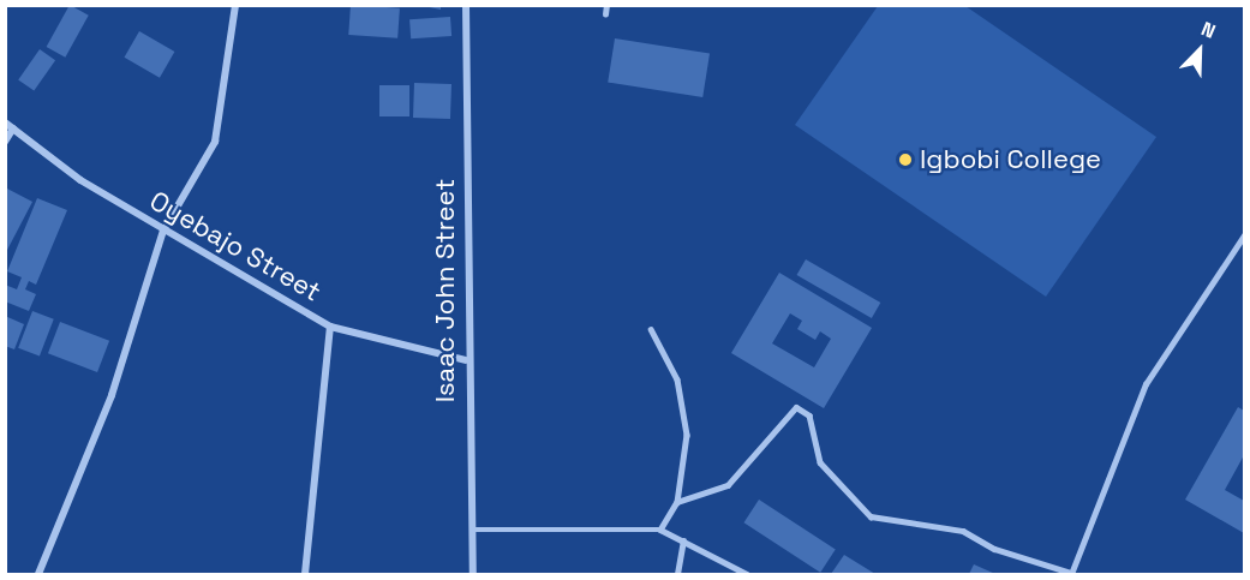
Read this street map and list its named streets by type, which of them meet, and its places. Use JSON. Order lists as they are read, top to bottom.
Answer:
{
  "streets": {
    "street": ["Oyebajo Street", "Isaac John Street"]
  },
  "crossings": [
    ["Oyebajo Street", "Isaac John Street"]
  ],
  "places": ["Igbobi College"],
  "north": "top right"
}
